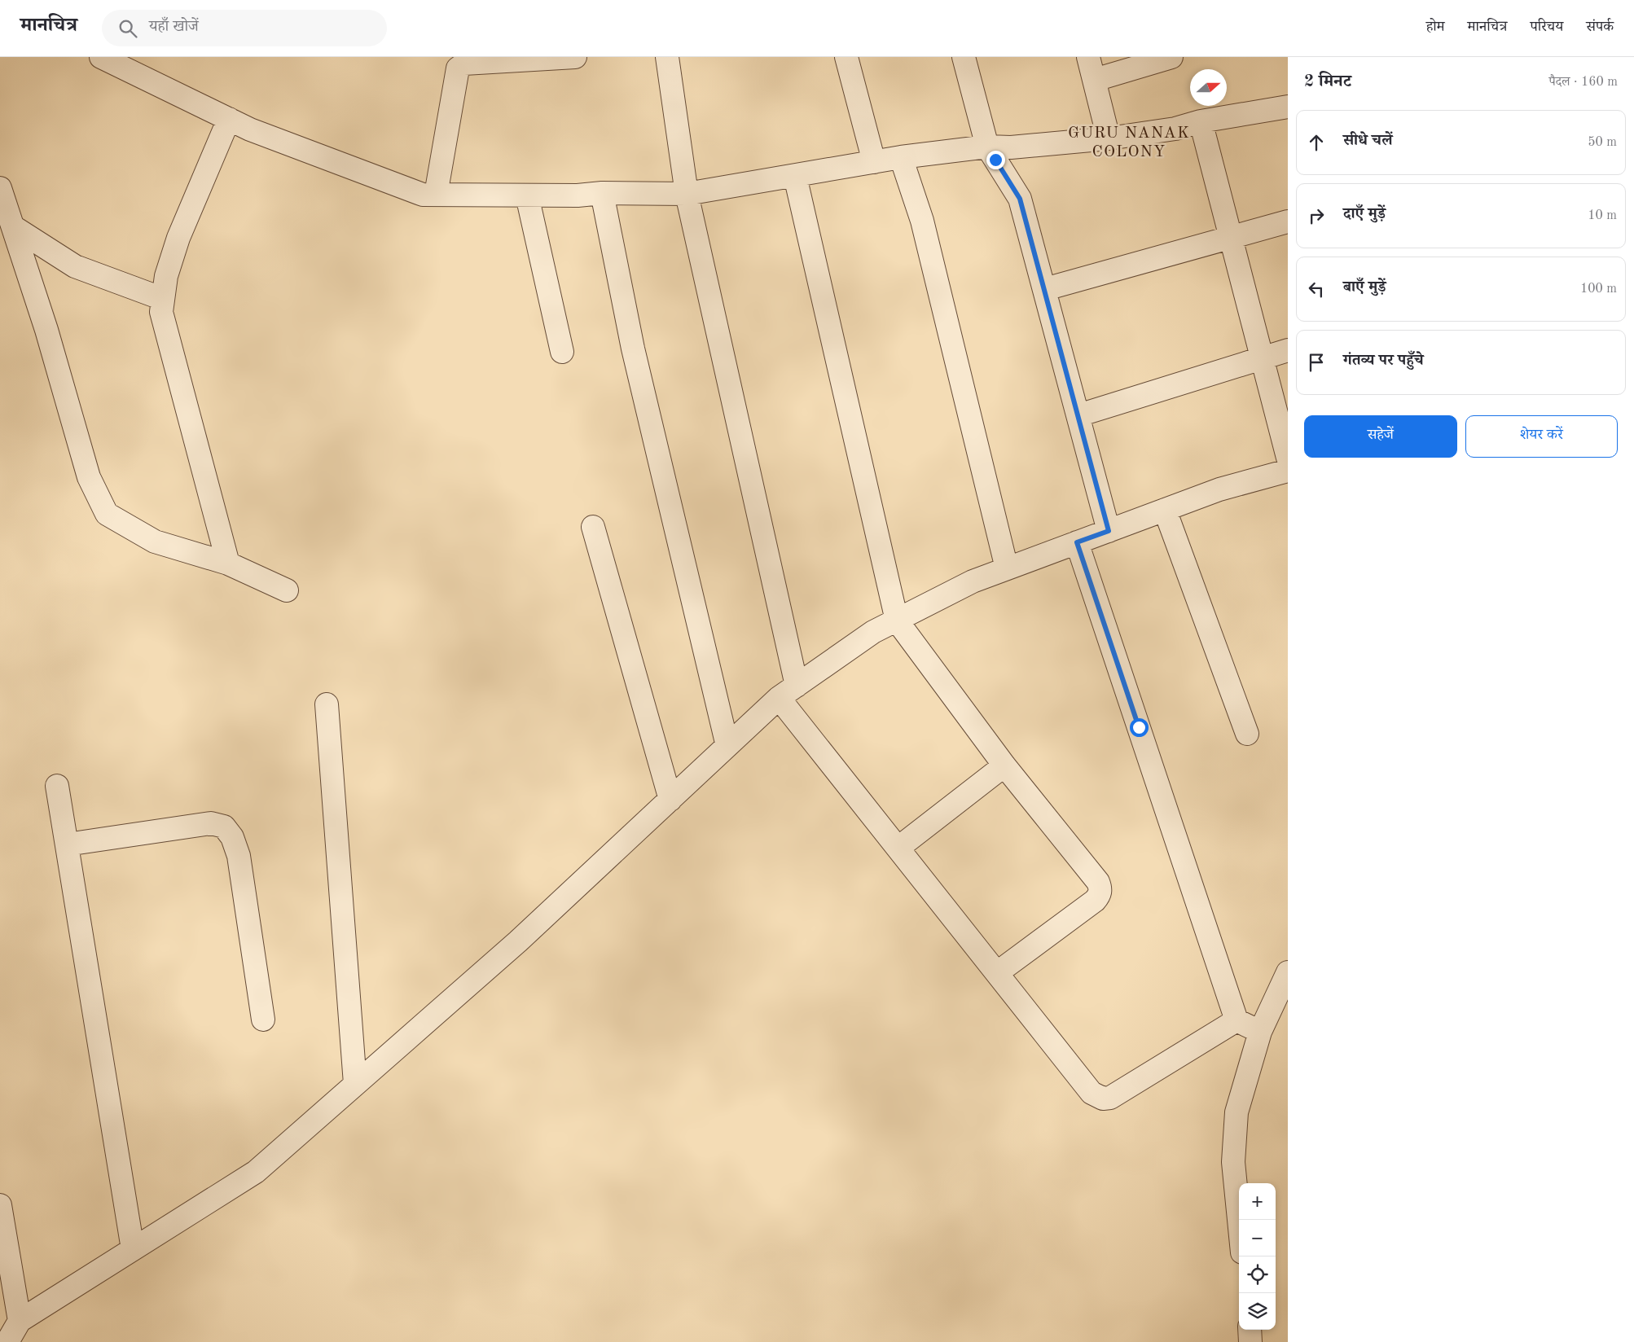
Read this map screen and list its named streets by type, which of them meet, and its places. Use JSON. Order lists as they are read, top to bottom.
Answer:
{
  "districts": ["GURU NANAK COLONY"],
  "north": "right",
  "page": {
    "header": "मानचित्र",
    "search": "यहाँ खोजें",
    "nav": [
      "होम",
      "मानचित्र",
      "परिचय",
      "संपर्क"
    ],
    "heading": ["2 मिनट", "पैदल · 160 m"],
    "list": [
      ["सीधे चलें", "50 m"],
      ["दाएँ मुड़ें", "10 m"],
      ["बाएँ मुड़ें", "100 m"],
      "गंतव्य पर पहुँचे"
    ],
    "buttons": ["सहेजें", "शेयर करें"],
    "map_buttons": ["+", "−"]
  }
}
